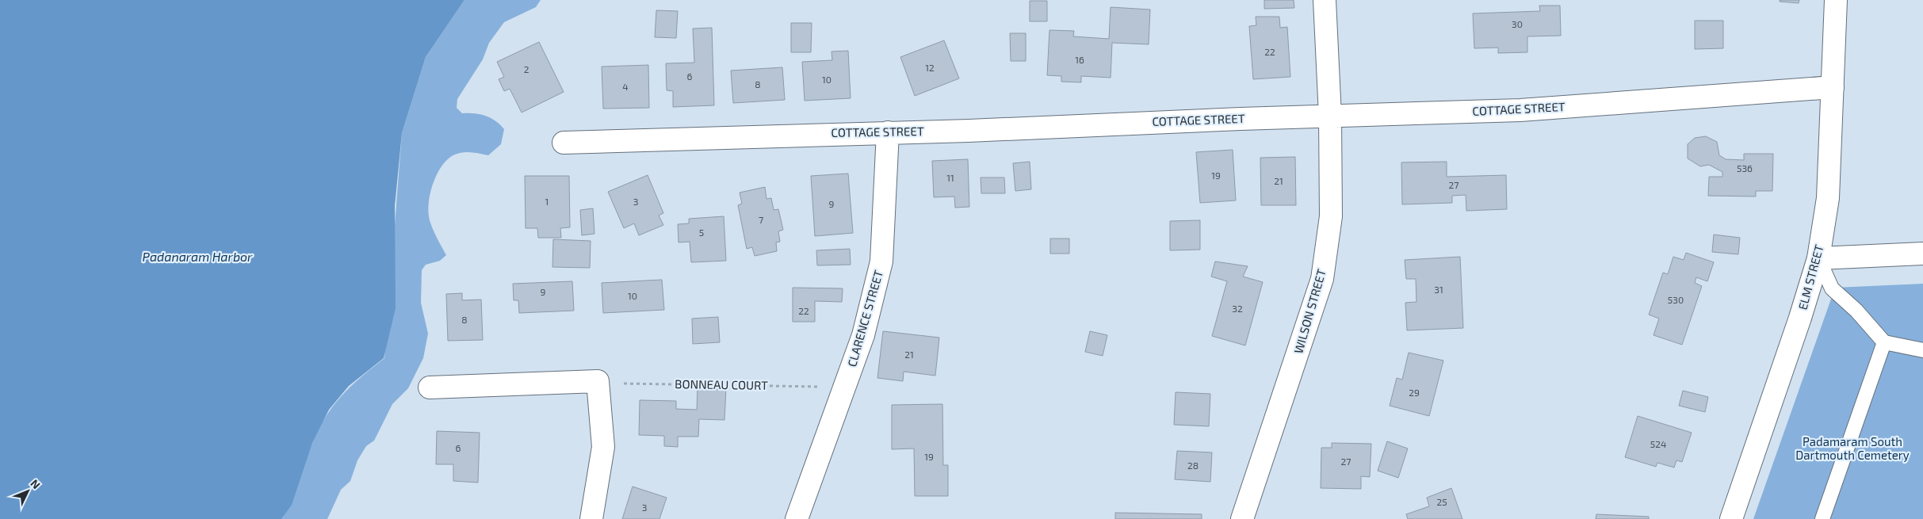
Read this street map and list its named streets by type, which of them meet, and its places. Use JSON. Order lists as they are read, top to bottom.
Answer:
{
  "streets": {
    "street": [
      "COTTAGE STREET",
      "ELM STREET",
      "WILSON STREET",
      "CLARENCE STREET"
    ],
    "path": ["BONNEAU COURT"]
  },
  "crossings": [
    ["COTTAGE STREET", "ELM STREET"],
    ["COTTAGE STREET", "WILSON STREET"],
    ["COTTAGE STREET", "CLARENCE STREET"],
    ["CLARENCE STREET", "BONNEAU COURT"]
  ],
  "water": ["Padanaram Harbor"],
  "parks": ["Padamaram South Dartmouth Cemetery"],
  "house_numbers": [
    "30",
    "22",
    "16",
    "12",
    "2",
    "6",
    "10",
    "8",
    "4",
    "536",
    "19",
    "11",
    "21",
    "27",
    "1",
    "3",
    "9",
    "7",
    "5",
    "31",
    "9",
    "10",
    "530",
    "32",
    "22",
    "8",
    "21",
    "29",
    "524",
    "6",
    "19",
    "27",
    "28",
    "25",
    "3"
  ],
  "north": "top right"
}
